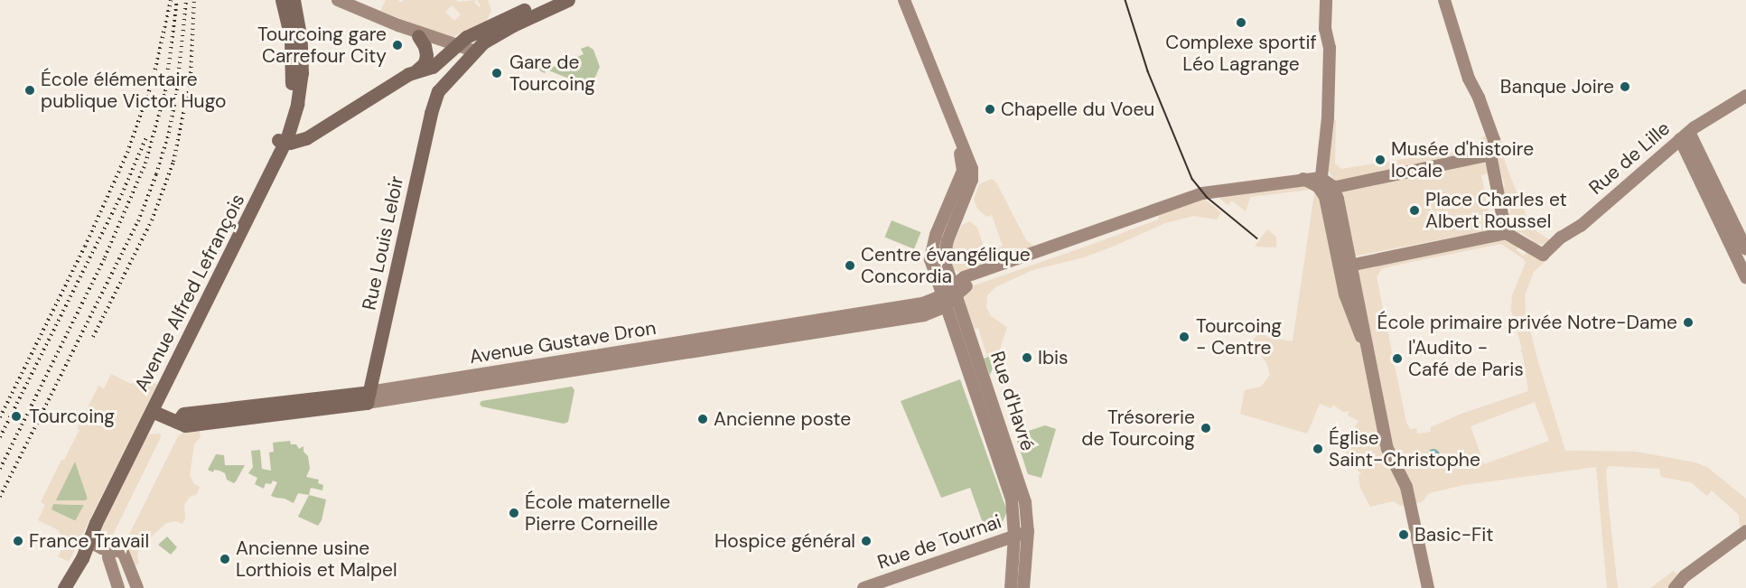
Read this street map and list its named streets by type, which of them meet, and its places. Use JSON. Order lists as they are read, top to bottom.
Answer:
{
  "streets": {
    "main road": [
      "Rue de Lille",
      "Rue Louis Leloir",
      "Avenue Alfred Lefrançois",
      "Avenue Gustave Dron",
      "Rue d'Havré",
      "Rue de Tournai"
    ]
  },
  "crossings": [
    ["Rue Louis Leloir", "Avenue Gustave Dron"],
    ["Avenue Alfred Lefrançois", "Avenue Gustave Dron"],
    ["Avenue Gustave Dron", "Rue d'Havré"],
    ["Rue d'Havré", "Rue de Tournai"]
  ],
  "places": [
    "Complexe sportif Léo Lagrange",
    "Tourcoing gare Carrefour City",
    "Gare de Tourcoing",
    "Banque Joire",
    "École élémentaire publique Victor Hugo",
    "Chapelle du Voeu",
    "Musée d'histoire locale",
    "Place Charles et Albert Roussel",
    "Centre évangélique Concordia",
    "École primaire privée Notre-Dame",
    "Tourcoing - Centre",
    "Ibis",
    "l'Audito - Café de Paris",
    "Tourcoing",
    "Ancienne poste",
    "Trésorerie de Tourcoing",
    "Église Saint-Christophe",
    "École maternelle Pierre Corneille",
    "Basic-Fit",
    "France Travail",
    "Hospice général",
    "Ancienne usine Lorthiois et Malpel"
  ]
}
